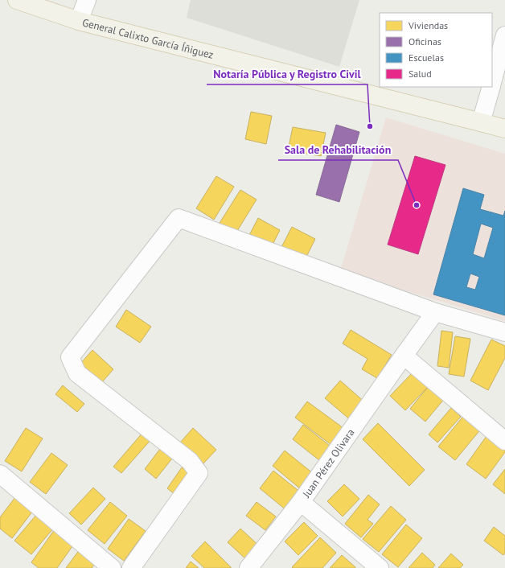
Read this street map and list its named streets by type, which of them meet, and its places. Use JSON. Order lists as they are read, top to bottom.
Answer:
{
  "streets": {
    "main road": ["General Calixto García Íñiguez"],
    "street": ["Juan Pérez Olivara"]
  },
  "places": ["Notaría Pública y Registro Civil", "Sala de Rehabilitación"],
  "legend": [
    "Viviendas",
    "Oficinas",
    "Escuelas",
    "Salud"
  ]
}
